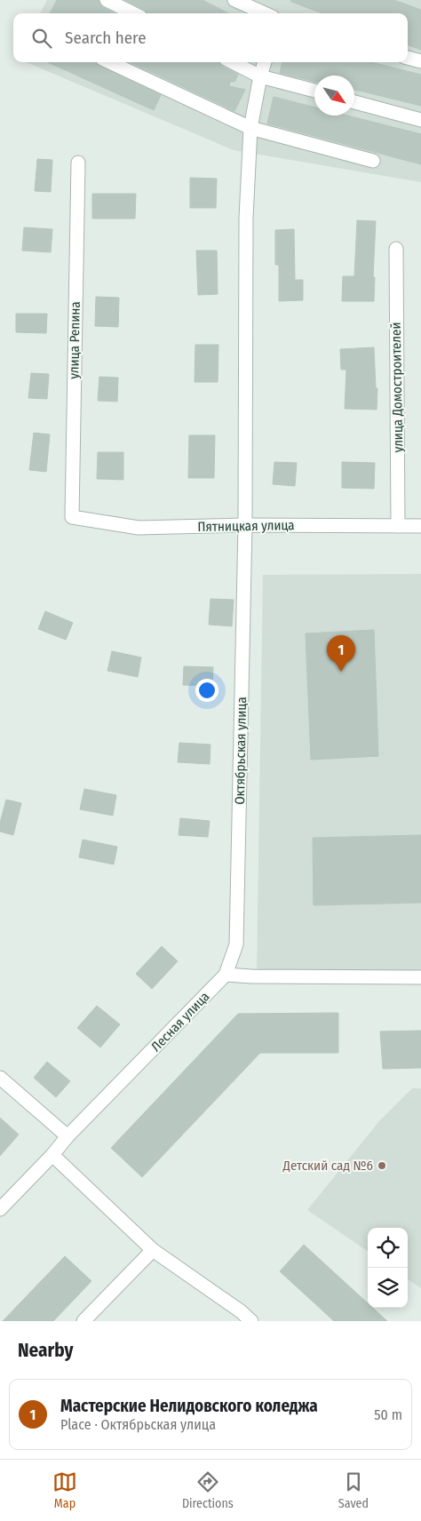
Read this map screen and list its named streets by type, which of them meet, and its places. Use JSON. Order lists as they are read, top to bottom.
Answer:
{
  "streets": {
    "street": [
      "улица Репина",
      "улица Домостроителей",
      "Пятницкая улица",
      "Октябрьская улица",
      "Лесная улица"
    ]
  },
  "crossings": [
    ["улица Репина", "Пятницкая улица"],
    ["улица Домостроителей", "Пятницкая улица"],
    ["Пятницкая улица", "Октябрьская улица"],
    ["Октябрьская улица", "Лесная улица"]
  ],
  "places": ["Детский сад №6"],
  "north": "bottom right",
  "page": {
    "search": "Search here",
    "pins": "1",
    "heading": "Nearby",
    "list": [
      {
        "mark": "1",
        "name": "Мастерские Нелидовского коледжа",
        "note": "Place · Октябрьская улица",
        "value": "50 m"
      }
    ],
    "nav": ["Map", "Directions", "Saved"]
  }
}
